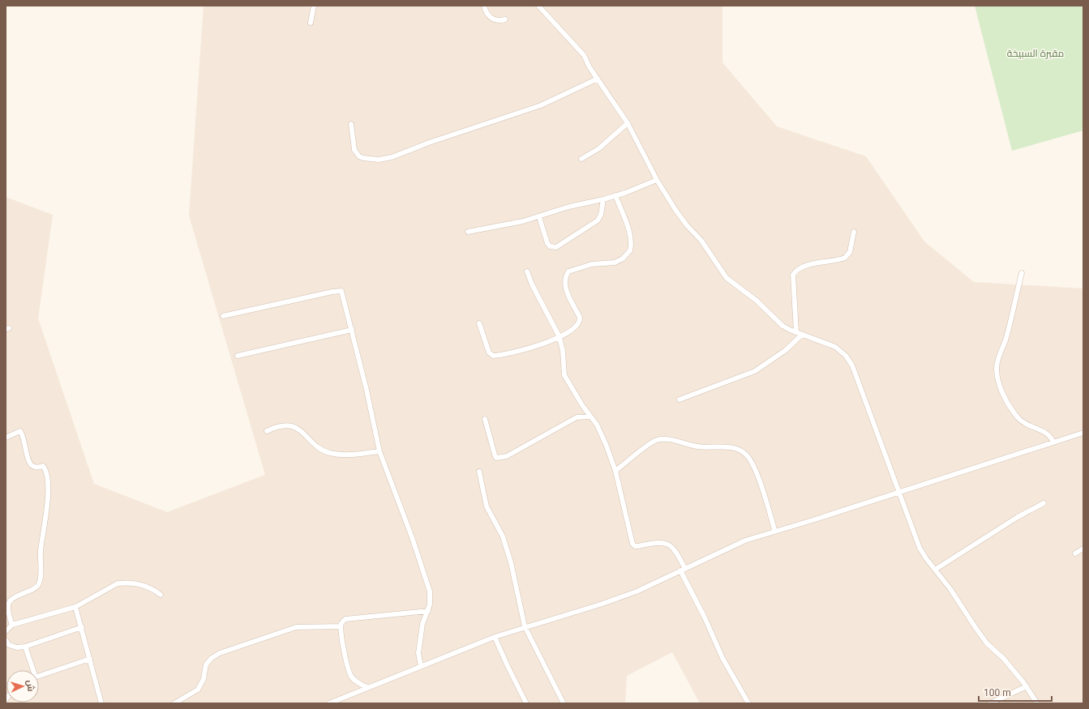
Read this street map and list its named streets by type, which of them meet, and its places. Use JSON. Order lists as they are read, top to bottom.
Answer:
{
  "parks": ["مقبرة السبيخة"],
  "scale_bar": "100 m",
  "north": "right"
}
